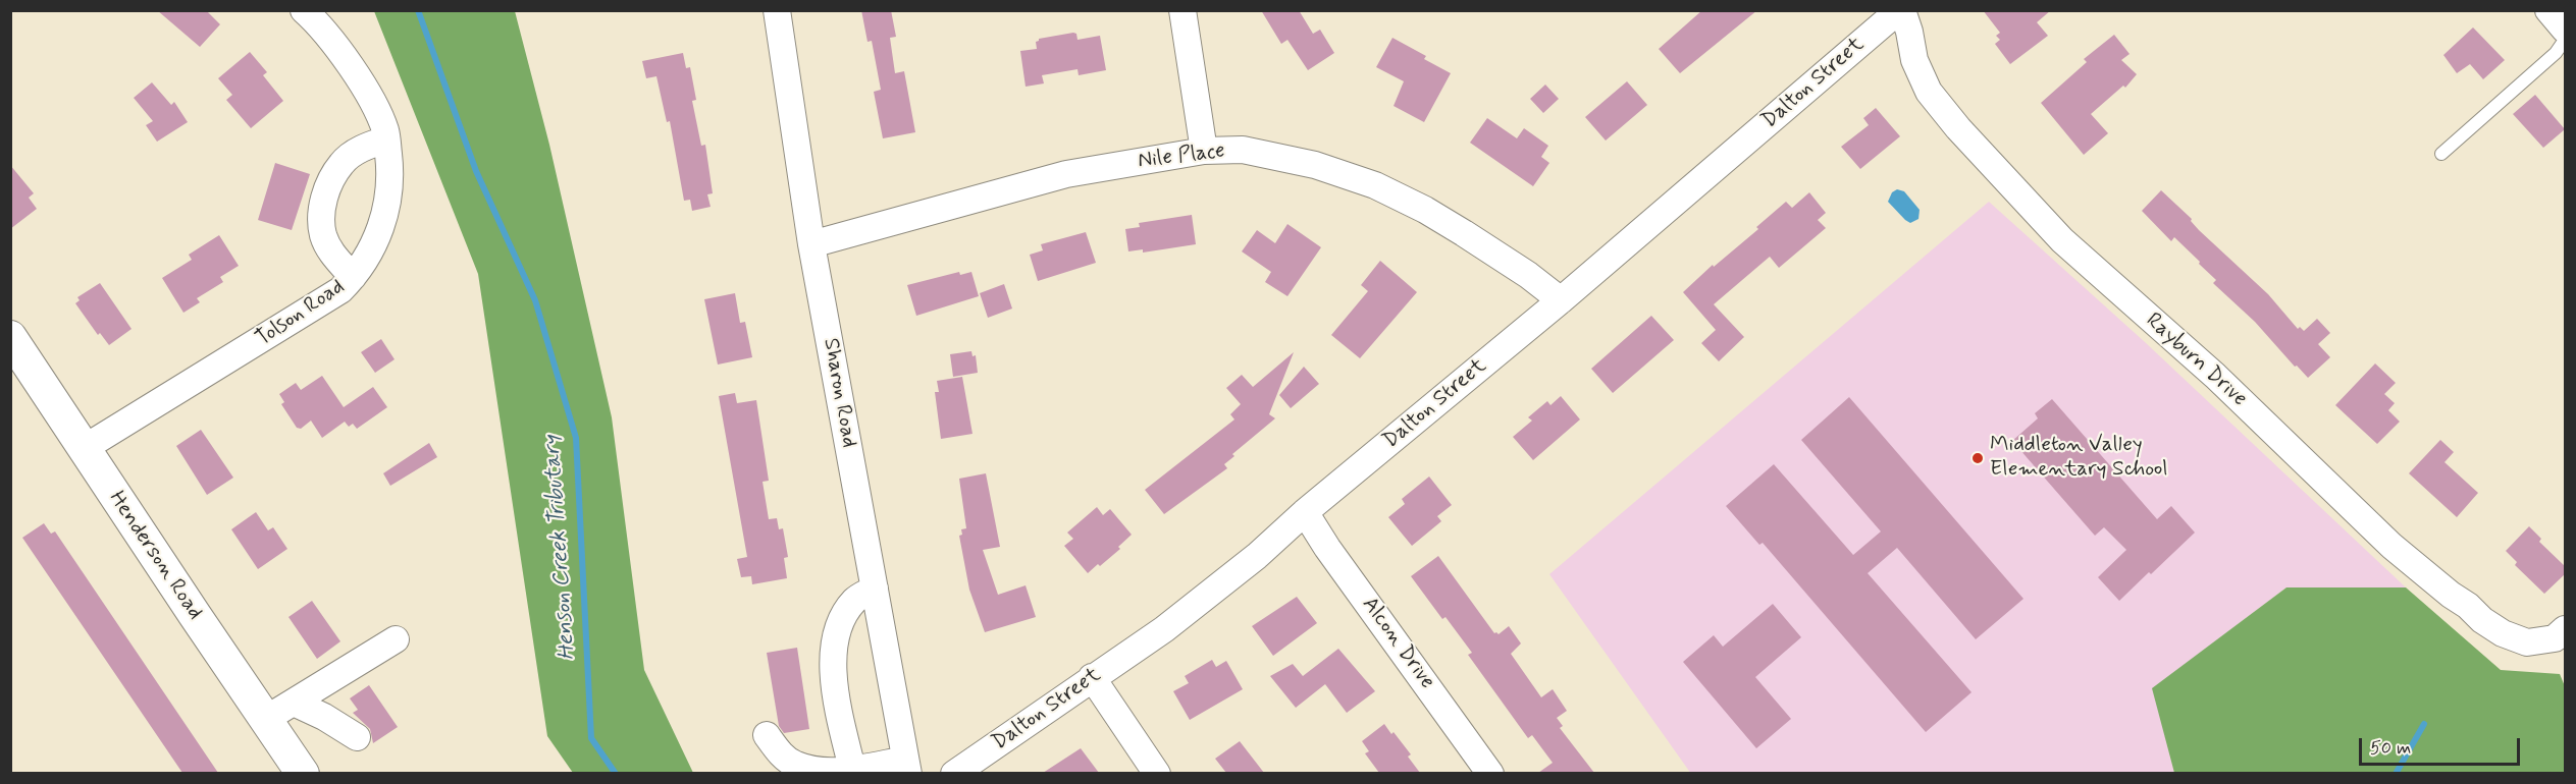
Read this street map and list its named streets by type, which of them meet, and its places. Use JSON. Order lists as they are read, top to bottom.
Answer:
{
  "streets": {
    "street": [
      "Dalton Street",
      "Nile Place",
      "Tolson Road",
      "Rayburn Drive",
      "Sharon Road",
      "Henderson Road",
      "Alcon Drive"
    ]
  },
  "crossings": [
    ["Dalton Street", "Nile Place"],
    ["Dalton Street", "Rayburn Drive"],
    ["Dalton Street", "Alcon Drive"],
    ["Nile Place", "Sharon Road"],
    ["Tolson Road", "Henderson Road"]
  ],
  "water": ["Henson Creek Tributary"],
  "places": ["Middleton Valley Elementary School"],
  "scale_bar": "50 m"
}
